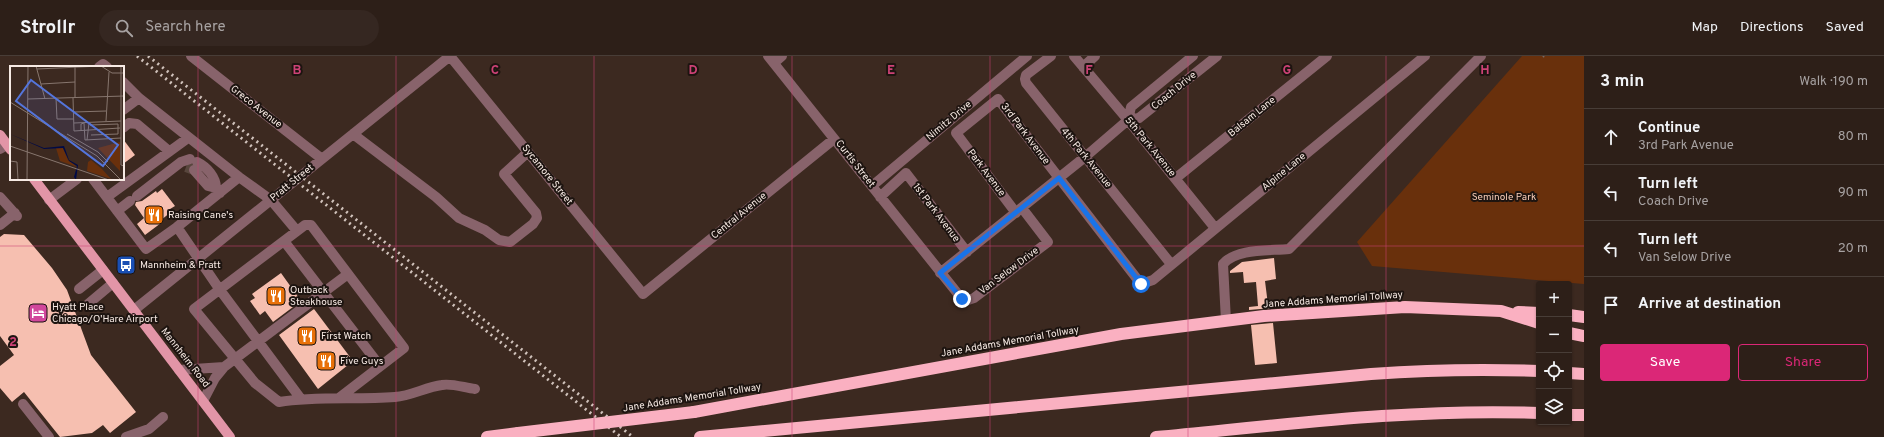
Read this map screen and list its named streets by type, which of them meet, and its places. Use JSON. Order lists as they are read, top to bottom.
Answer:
{
  "streets": {
    "highway": ["Jane Addams Memorial Tollway"],
    "main road": ["Mannheim Road"],
    "street": [
      "Coach Drive",
      "Greco Avenue",
      "Balsam Lane",
      "Nimitz Drive",
      "3rd Park Avenue",
      "5th Park Avenue",
      "4th Park Avenue",
      "Curtis Street",
      "Alpine Lane",
      "Park Avenue",
      "Sycamore Street",
      "Pratt Street",
      "1st Park Avenue",
      "Central Avenue",
      "Van Selow Drive"
    ]
  },
  "crossings": [
    ["Coach Drive", "3rd Park Avenue"],
    ["Coach Drive", "5th Park Avenue"],
    ["Coach Drive", "4th Park Avenue"],
    ["Coach Drive", "Curtis Street"],
    ["Coach Drive", "Park Avenue"],
    ["Coach Drive", "1st Park Avenue"],
    ["Coach Drive", "Van Selow Drive"],
    ["Greco Avenue", "Pratt Street"],
    ["Balsam Lane", "5th Park Avenue"],
    ["Nimitz Drive", "Curtis Street"],
    ["3rd Park Avenue", "Alpine Lane"],
    ["3rd Park Avenue", "Park Avenue"],
    ["5th Park Avenue", "Alpine Lane"],
    ["4th Park Avenue", "Alpine Lane"],
    ["Curtis Street", "1st Park Avenue"],
    ["Curtis Street", "Central Avenue"],
    ["Curtis Street", "Van Selow Drive"],
    ["Park Avenue", "Van Selow Drive"],
    ["Sycamore Street", "Pratt Street"],
    ["Sycamore Street", "Central Avenue"],
    ["Pratt Street", "Mannheim Road"]
  ],
  "parks": ["Seminole Park"],
  "places": {
    "restaurant": [
      "Raising Cane's",
      "Outback Steakhouse",
      "First Watch",
      "Five Guys"
    ],
    "bus stop": ["Mannheim & Pratt"],
    "hotel": ["Hyatt Place Chicago/O'Hare Airport"]
  },
  "page": {
    "header": "Strollr",
    "search": "Search here",
    "nav": ["Map", "Directions", "Saved"],
    "heading": ["3 min", "Walk · 190 m"],
    "list": [
      ["Continue", "3rd Park Avenue", "80 m"],
      ["Turn left", "Coach Drive", "90 m"],
      ["Turn left", "Van Selow Drive", "20 m"],
      "Arrive at destination"
    ],
    "map_buttons": ["+", "−"],
    "buttons": ["Save", "Share"]
  },
  "grid": {
    "columns": [
      "B",
      "C",
      "D",
      "E",
      "F",
      "G",
      "H"
    ],
    "rows": ["2"]
  }
}
